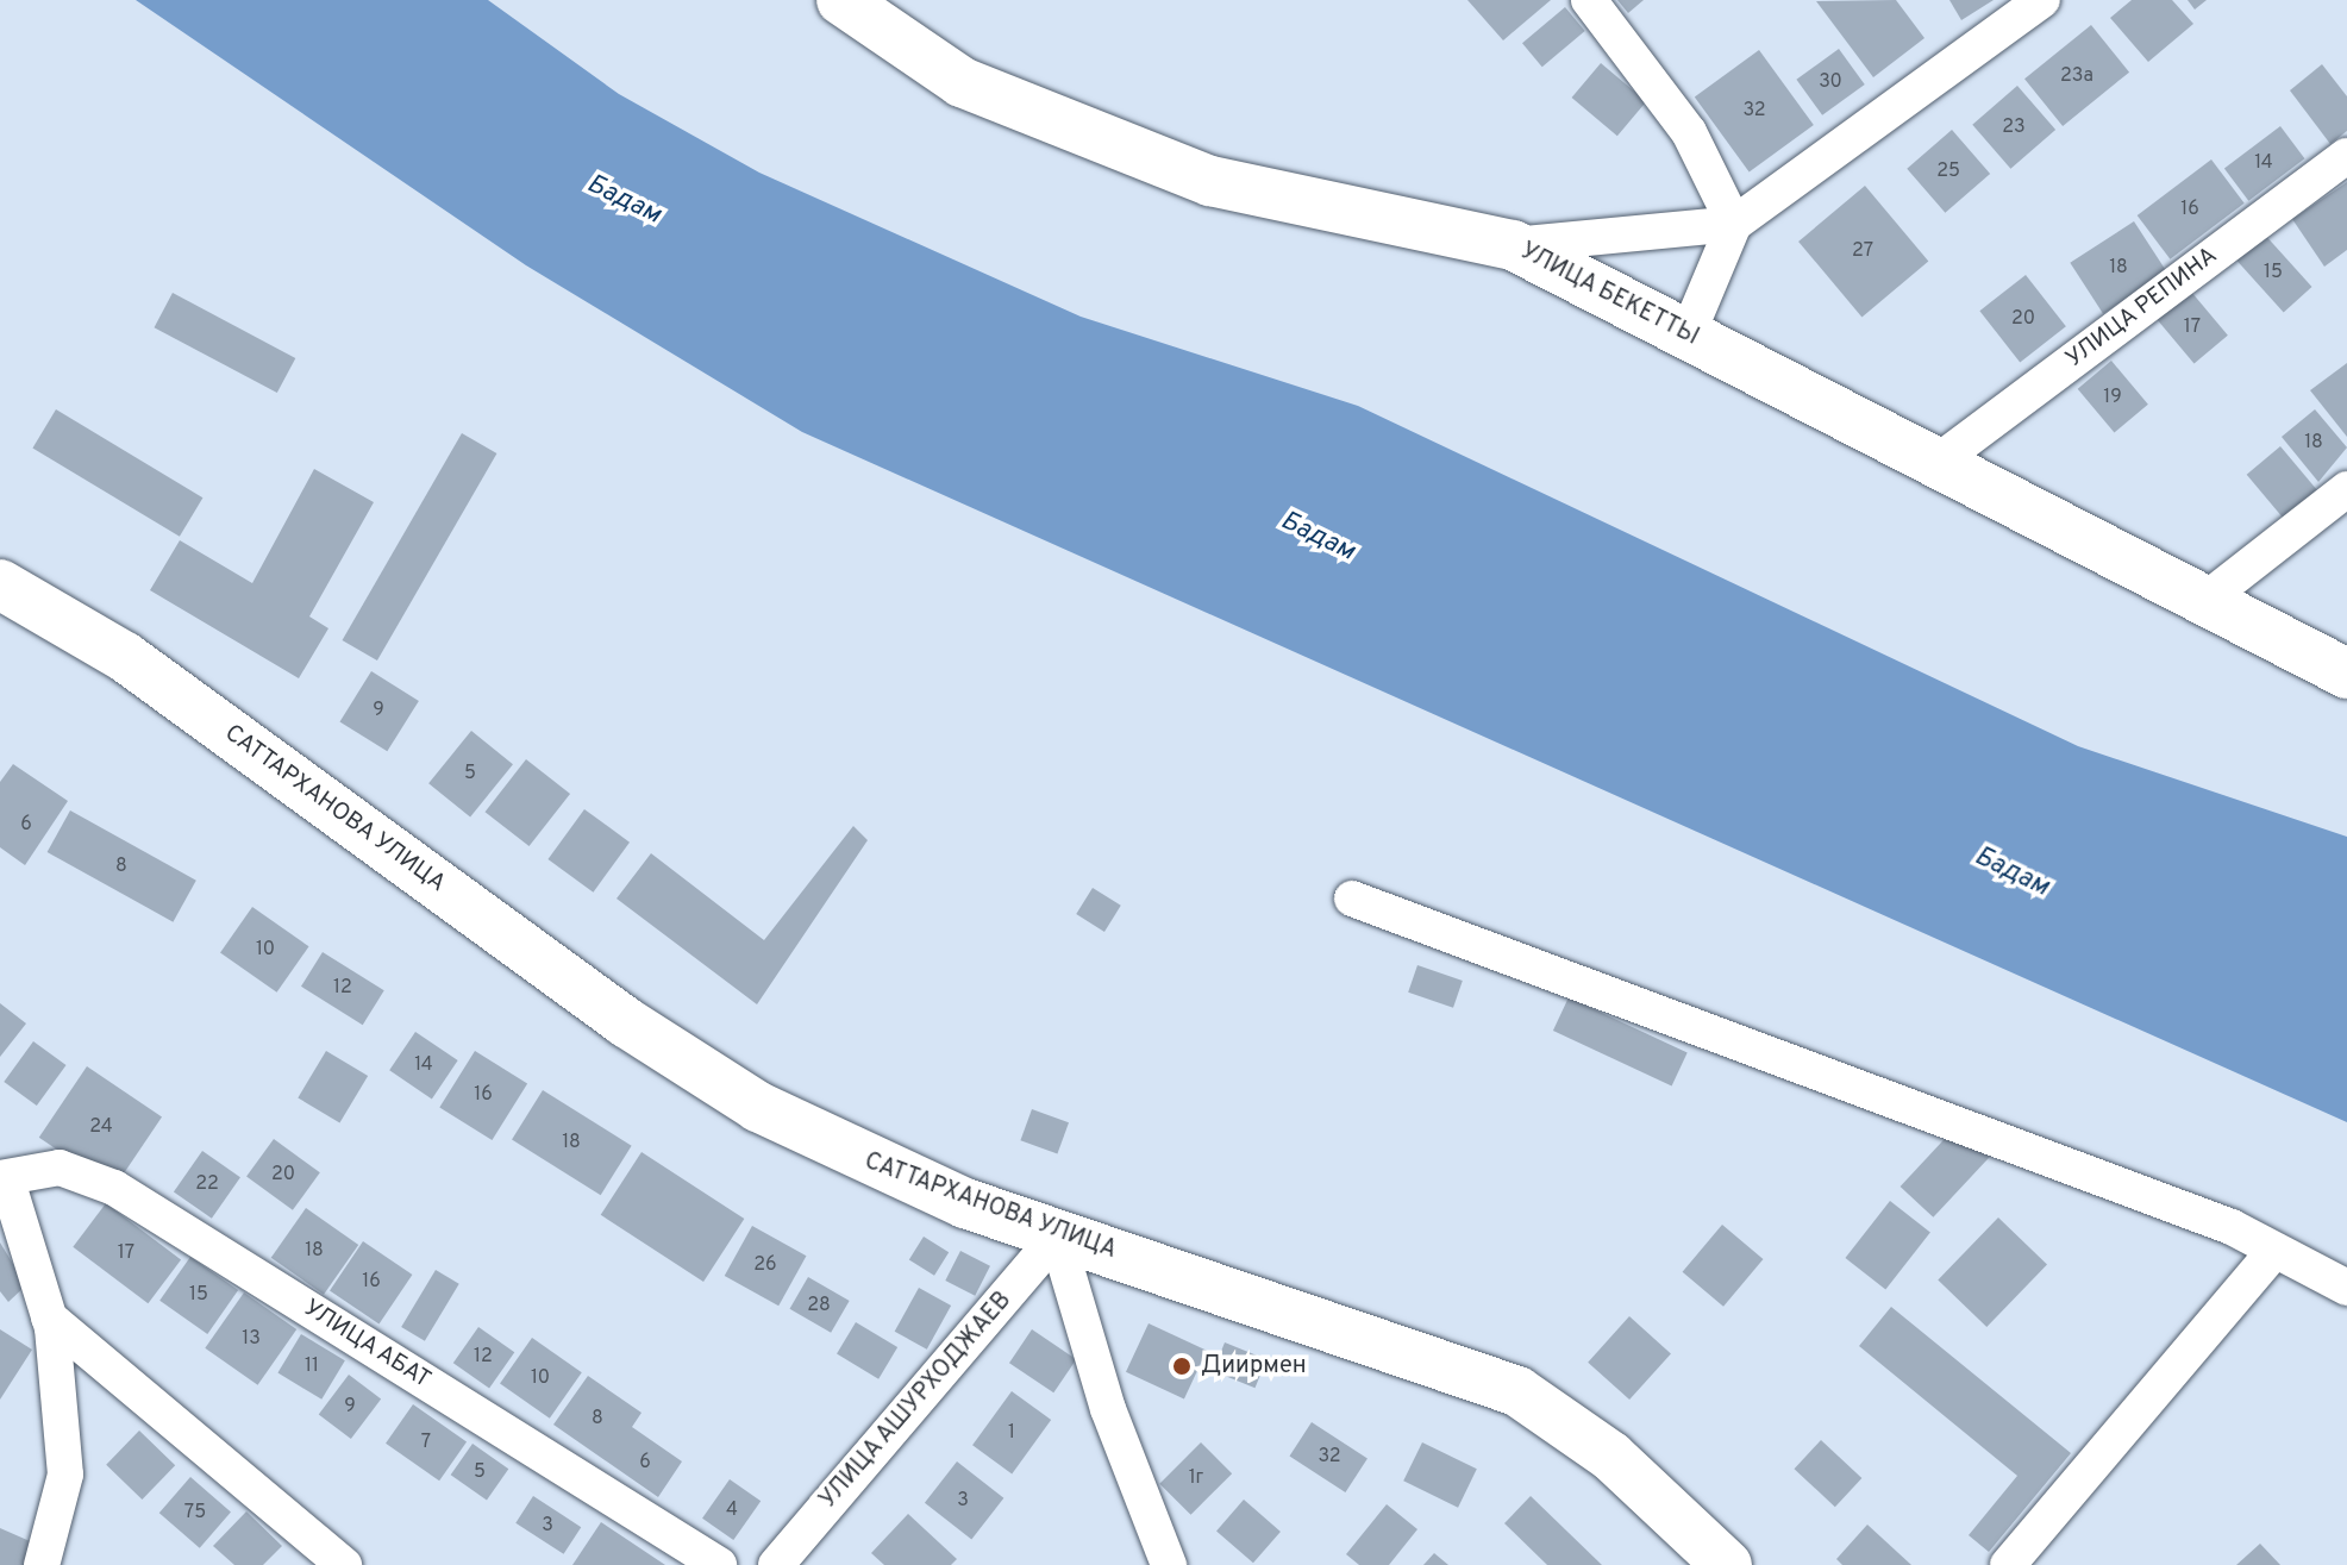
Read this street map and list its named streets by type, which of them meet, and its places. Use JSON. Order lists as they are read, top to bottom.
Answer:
{
  "streets": {
    "street": [
      "УЛИЦА БЕКЕТТЫ",
      "УЛИЦА РЕПИНА",
      "САТТАРХАНОВА УЛИЦА",
      "УЛИЦА АБАТ",
      "УЛИЦА АШУРХОДЖАЕВ"
    ]
  },
  "crossings": [
    ["УЛИЦА БЕКЕТТЫ", "УЛИЦА РЕПИНА"],
    ["САТТАРХАНОВА УЛИЦА", "УЛИЦА АШУРХОДЖАЕВ"]
  ],
  "water": ["Бадам"],
  "places": ["Диирмен"],
  "house_numbers": [
    "23а",
    "30",
    "32",
    "23",
    "14",
    "25",
    "16",
    "27",
    "18",
    "15",
    "20",
    "17",
    "19",
    "18",
    "9",
    "5",
    "6",
    "8",
    "10",
    "12",
    "14",
    "16",
    "24",
    "18",
    "20",
    "22",
    "18",
    "17",
    "26",
    "16",
    "15",
    "28",
    "13",
    "12",
    "11",
    "10",
    "9",
    "8",
    "1",
    "7",
    "32",
    "6",
    "5",
    "1г",
    "3",
    "4",
    "75",
    "3"
  ]
}
